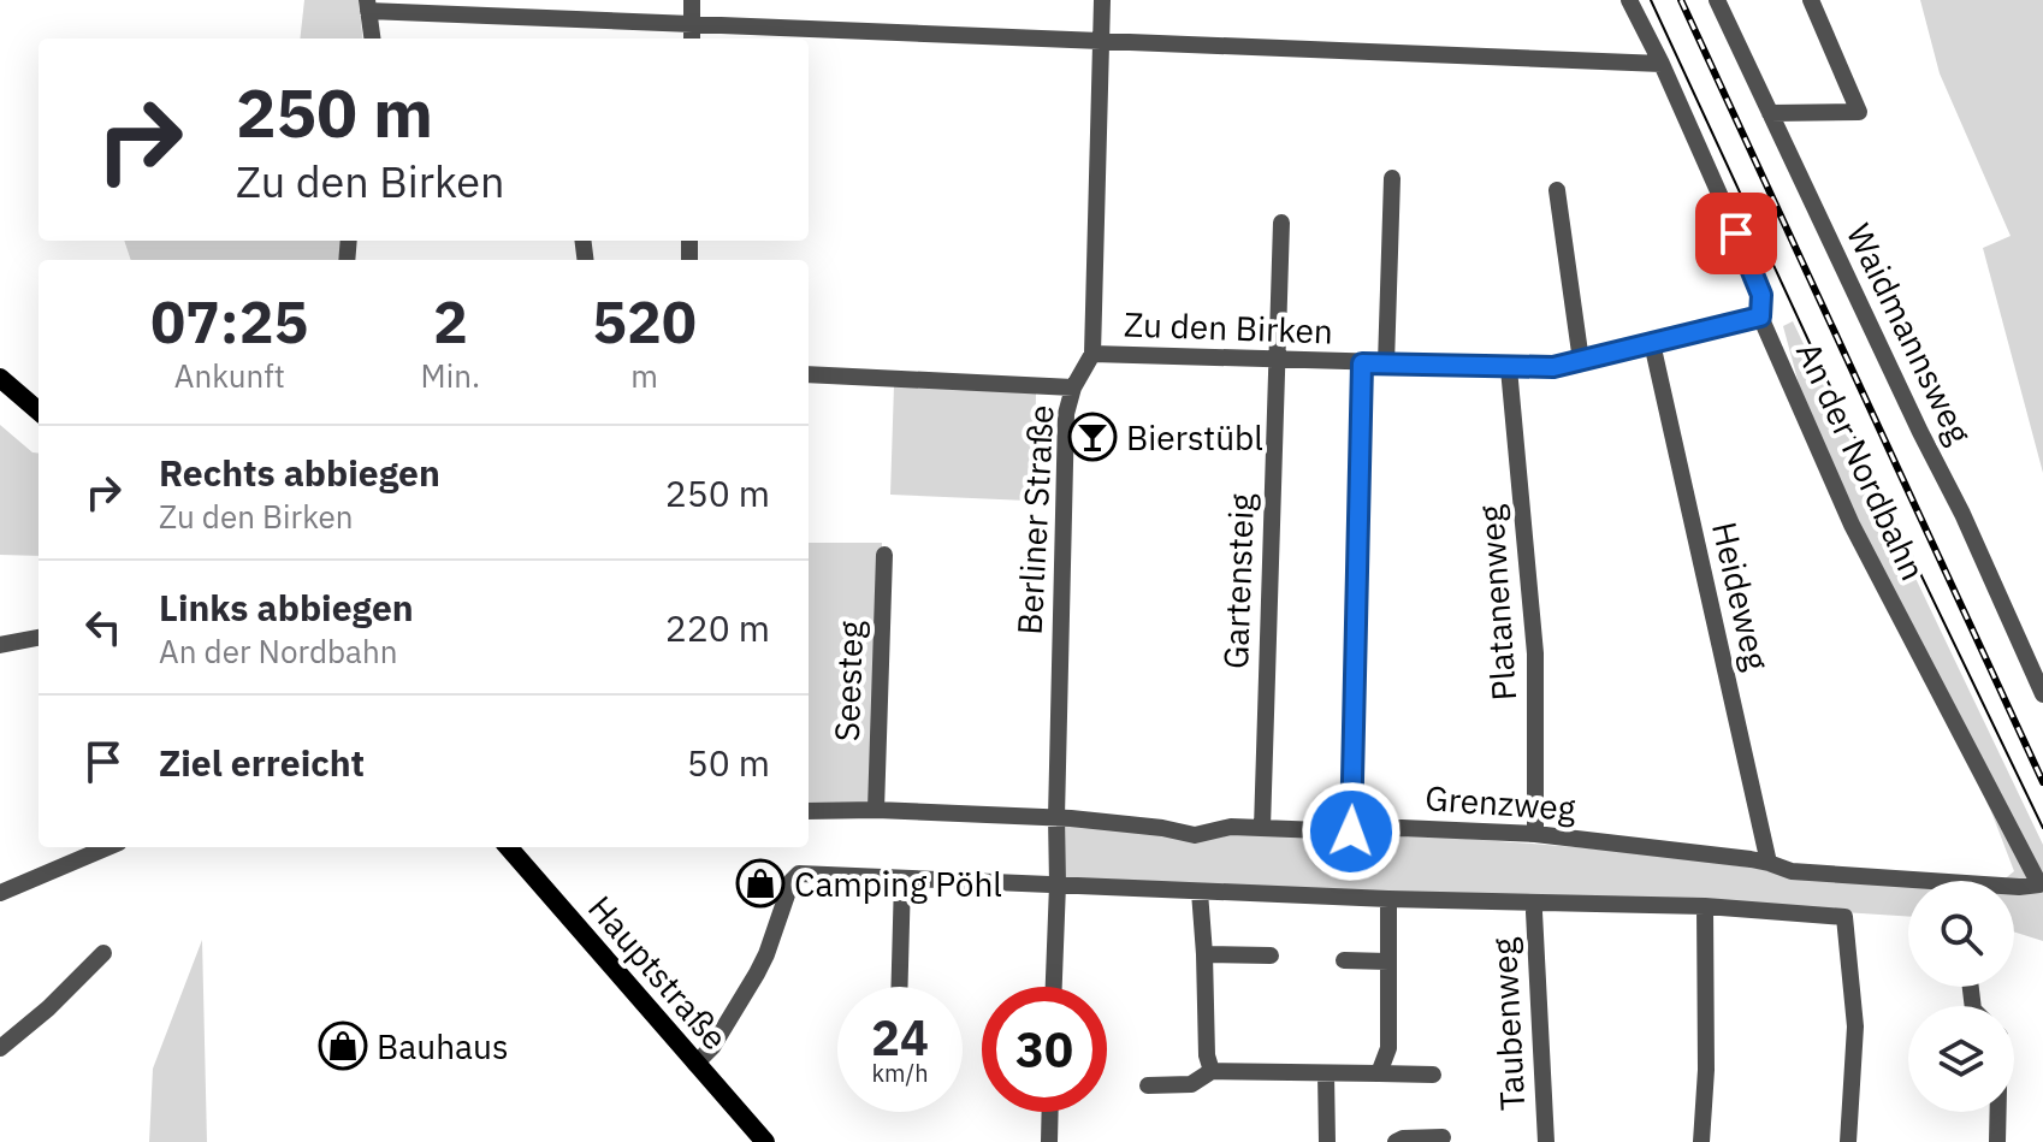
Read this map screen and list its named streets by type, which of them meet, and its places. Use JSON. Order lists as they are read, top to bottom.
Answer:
{
  "streets": {
    "main road": ["Hauptstraße"],
    "street": [
      "Zu den Birken",
      "Waidmannsweg",
      "An der Nordbahn",
      "Berliner Straße",
      "Gartensteig",
      "Heideweg",
      "Platanenweg",
      "Seesteg",
      "Grenzweg",
      "Taubenweg"
    ]
  },
  "crossings": [
    ["Zu den Birken", "An der Nordbahn"],
    ["Zu den Birken", "Berliner Straße"],
    ["Zu den Birken", "Gartensteig"],
    ["Zu den Birken", "Heideweg"],
    ["Zu den Birken", "Platanenweg"],
    ["An der Nordbahn", "Grenzweg"],
    ["Berliner Straße", "Grenzweg"],
    ["Gartensteig", "Grenzweg"],
    ["Heideweg", "Grenzweg"],
    ["Platanenweg", "Grenzweg"],
    ["Seesteg", "Grenzweg"]
  ],
  "places": {
    "bar": ["Bierstübl"],
    "shop": ["Camping Pöhl", "Bauhaus"]
  },
  "page": {
    "turn": ["250 m", "Zu den Birken"],
    "eta": [
      "07:25",
      "Ankunft",
      "2",
      "Min.",
      "520",
      "m"
    ],
    "list": [
      {
        "name": "Rechts abbiegen",
        "note": "Zu den Birken",
        "value": "250 m"
      },
      {
        "name": "Links abbiegen",
        "note": "An der Nordbahn",
        "value": "220 m"
      },
      {
        "name": "Ziel erreicht",
        "value": "50 m"
      }
    ],
    "speed": "24 km/h",
    "limit": "30"
  }
}
